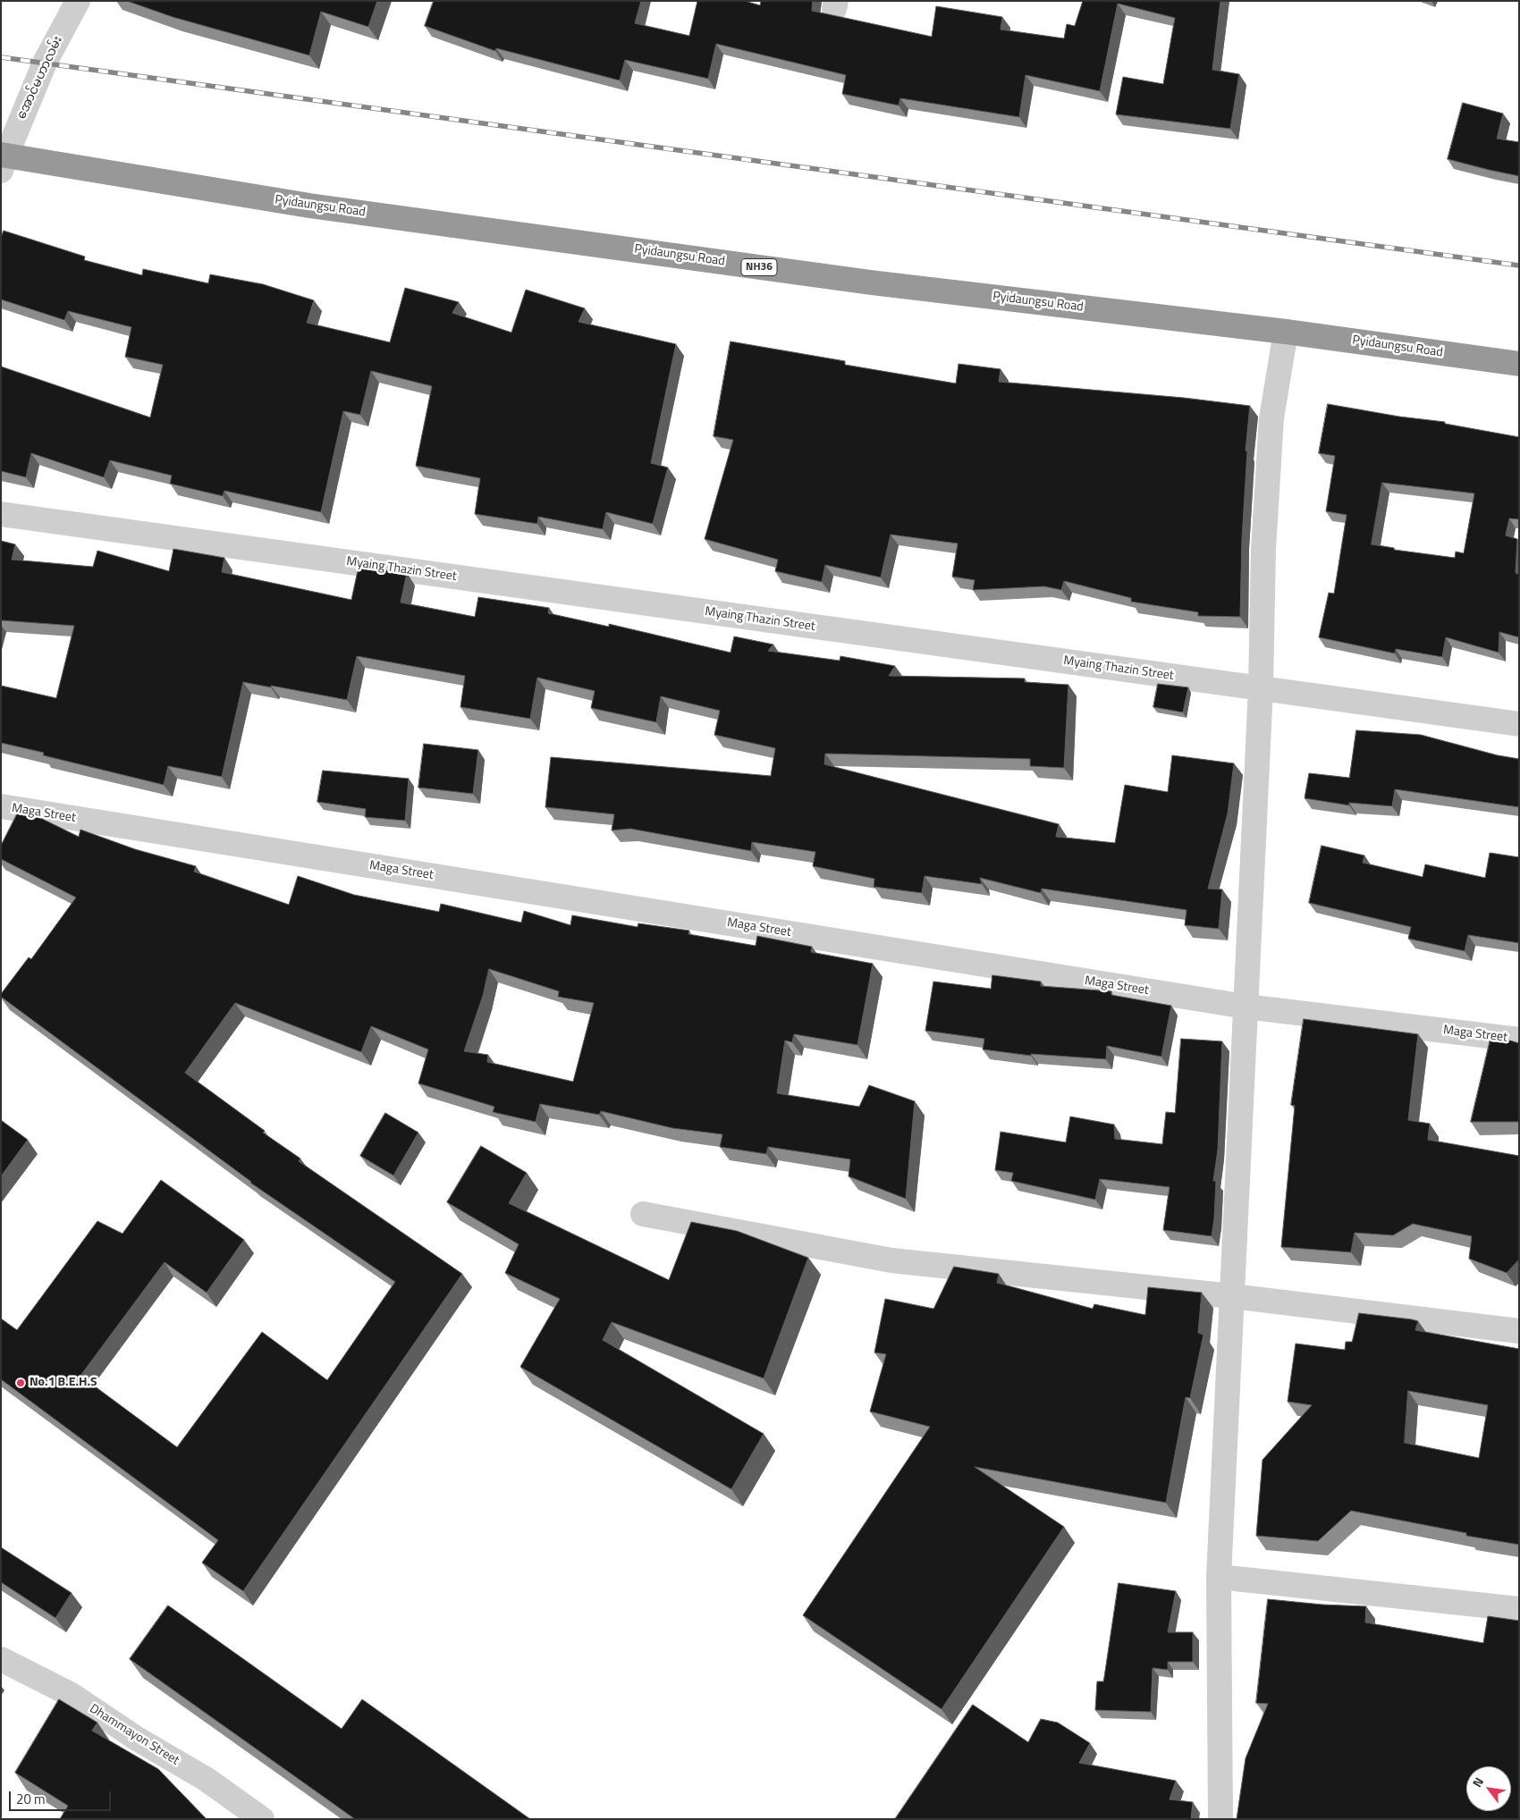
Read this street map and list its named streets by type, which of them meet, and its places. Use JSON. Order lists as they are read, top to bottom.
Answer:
{
  "streets": {
    "highway": ["Pyidaungsu Road", "NH36"],
    "street": [
      "အောင်မဟာလမ်း",
      "Myaing Thazin Street",
      "Maga Street",
      "Dhammayon Street"
    ]
  },
  "crossings": [
    ["အောင်မဟာလမ်း", "Pyidaungsu Road"]
  ],
  "places": ["No.1 B.E.H.S"],
  "scale_bar": "20 m",
  "north": "top left"
}
